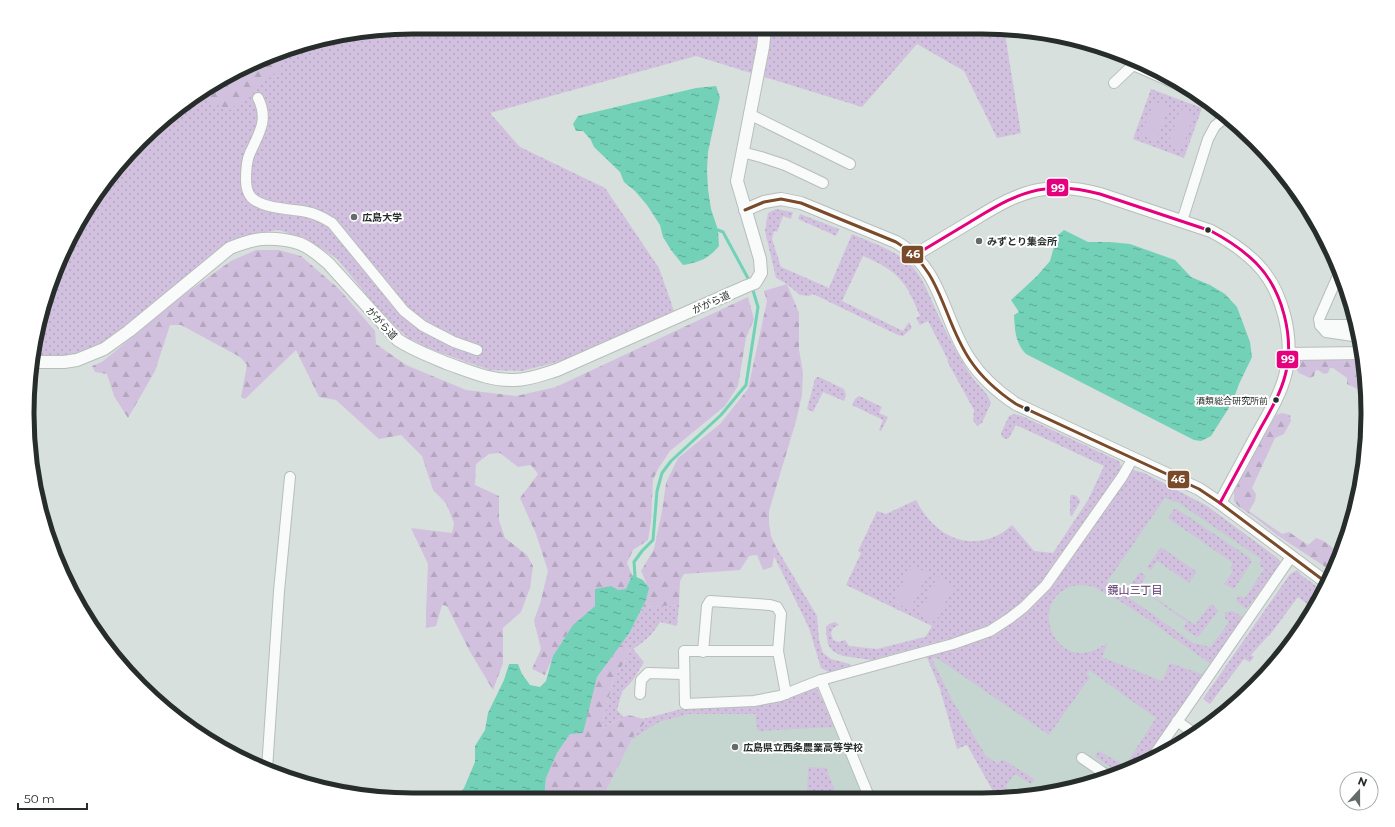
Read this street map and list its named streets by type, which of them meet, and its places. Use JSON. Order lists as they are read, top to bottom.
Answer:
{
  "streets": {
    "street": ["ががら道"]
  },
  "districts": ["鏡山三丁目"],
  "places": [
    "広島大学",
    "みずとり集会所",
    "酒類総合研究所前",
    "広島県立西条農業高等学校"
  ],
  "lines": ["transit line 99", "transit line 46"],
  "scale_bar": "50 m",
  "north": "top"
}
